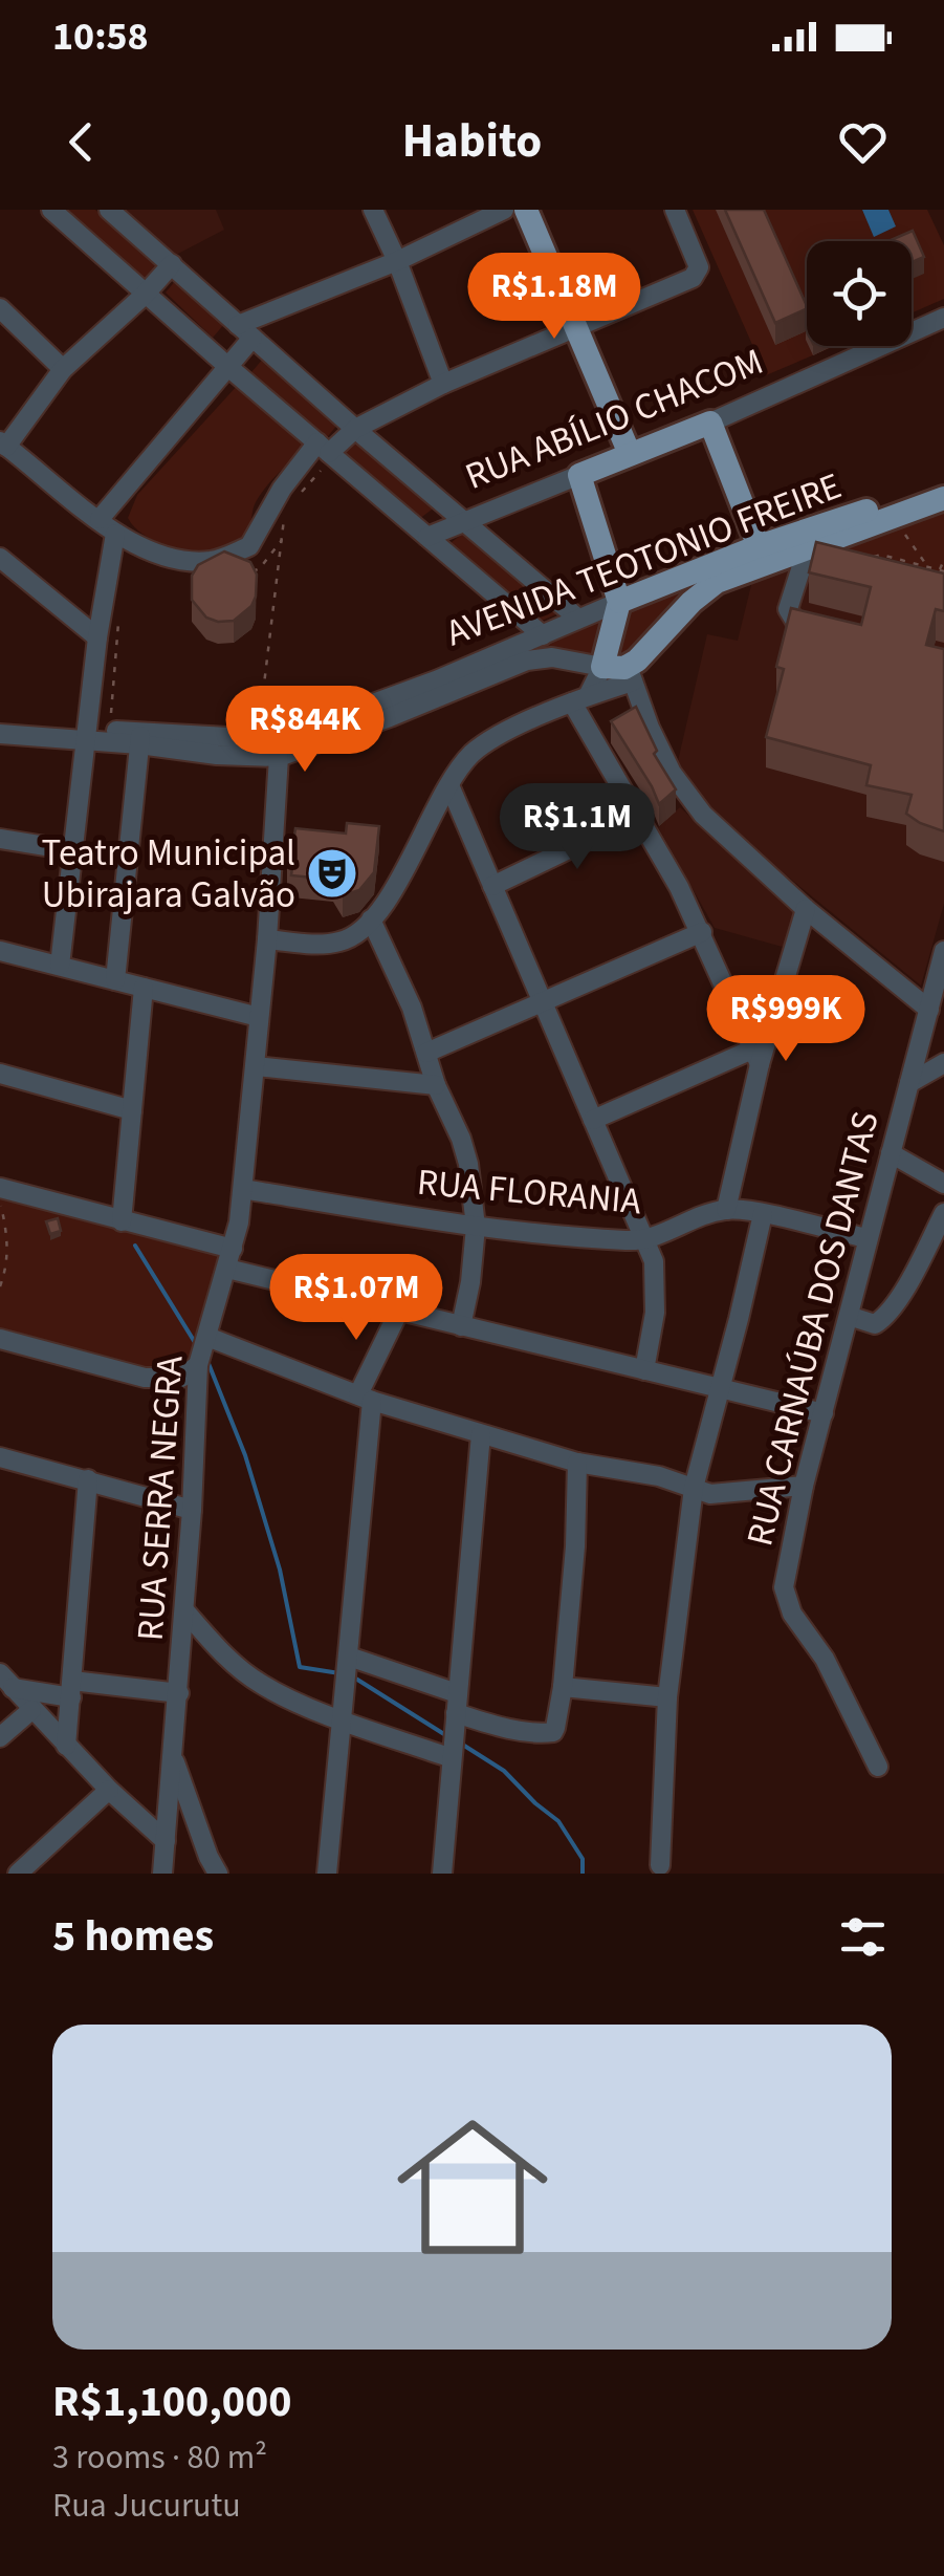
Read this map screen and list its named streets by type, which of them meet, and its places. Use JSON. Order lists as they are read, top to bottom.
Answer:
{
  "streets": {
    "main road": ["RUA ABÍLIO CHACOM", "AVENIDA TEOTONIO FREIRE"],
    "street": ["RUA FLORANIA", "RUA CARNAÚBA DOS DANTAS", "RUA SERRA NEGRA"]
  },
  "crossings": [
    ["AVENIDA TEOTONIO FREIRE", "RUA SERRA NEGRA"],
    ["RUA FLORANIA", "RUA CARNAÚBA DOS DANTAS"],
    ["RUA FLORANIA", "RUA SERRA NEGRA"]
  ],
  "places": {
    "theatre": ["Teatro Municipal Ubirajara Galvão"]
  },
  "page": {
    "status": "10:58",
    "header": "Habito",
    "price": [
      "R$1.18M",
      "R$844K",
      "R$1.1M",
      "R$999K",
      "R$1.07M"
    ],
    "heading": "5 homes",
    "list": [
      {
        "name": "R$1,100,000",
        "note": "3 rooms · 80 m² · Rua Jucurutu"
      }
    ]
  }
}
